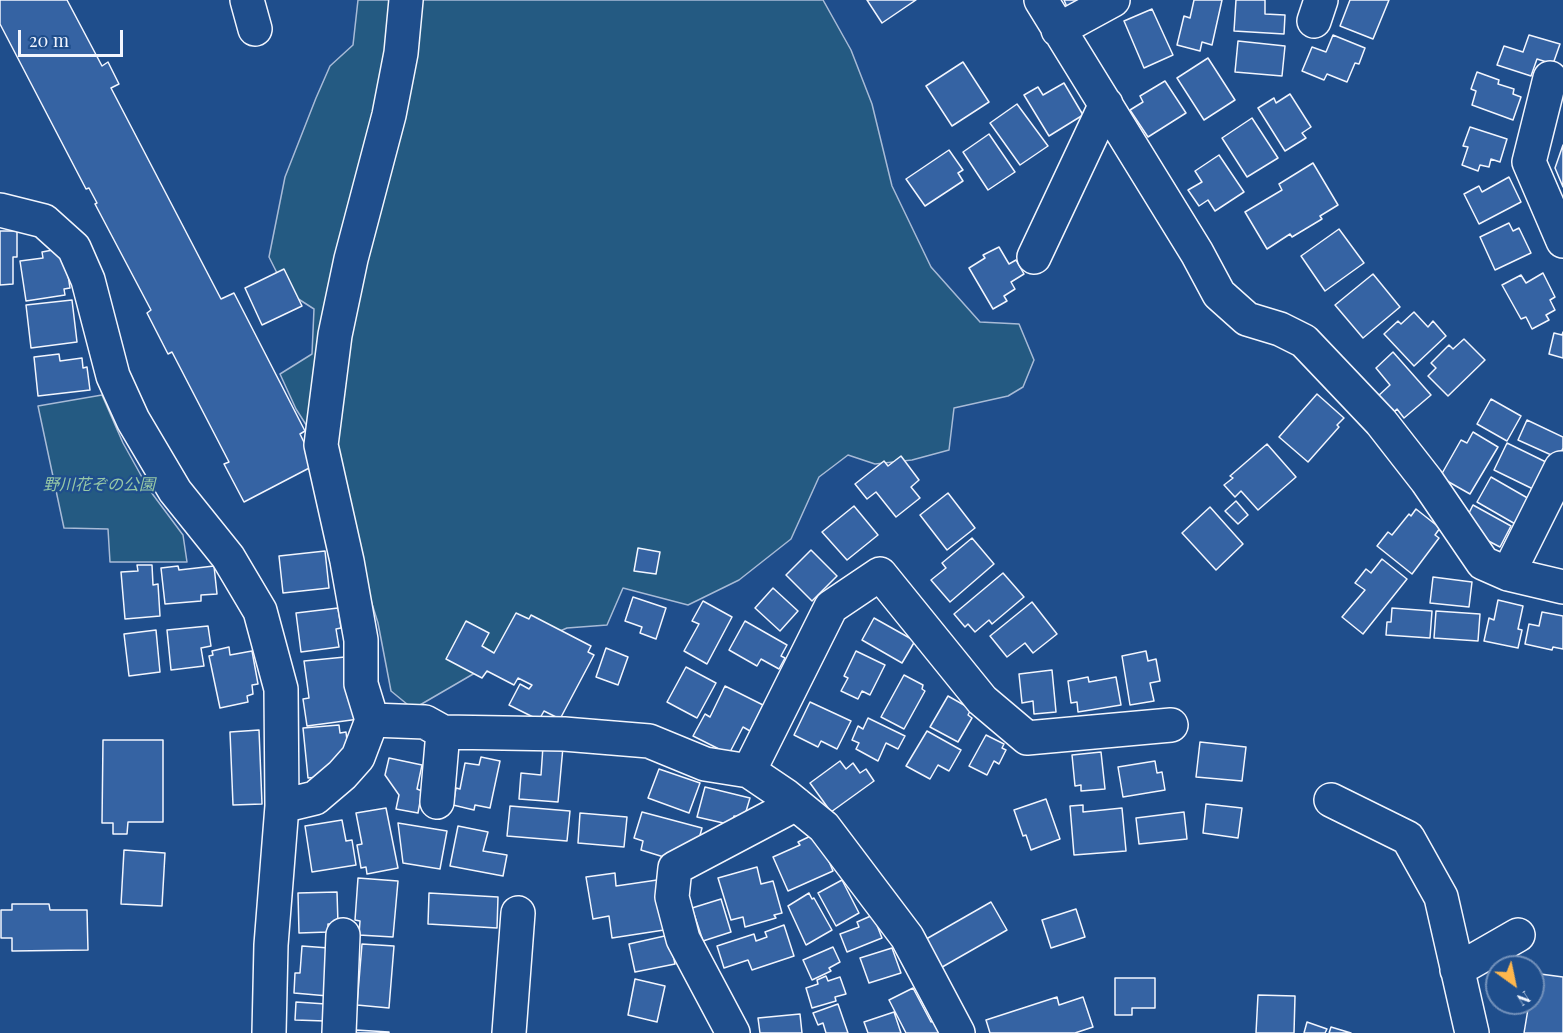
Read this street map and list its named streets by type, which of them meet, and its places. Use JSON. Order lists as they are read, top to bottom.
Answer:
{
  "parks": ["野川花ぞの公園"],
  "scale_bar": "20 m",
  "north": "bottom right"
}
